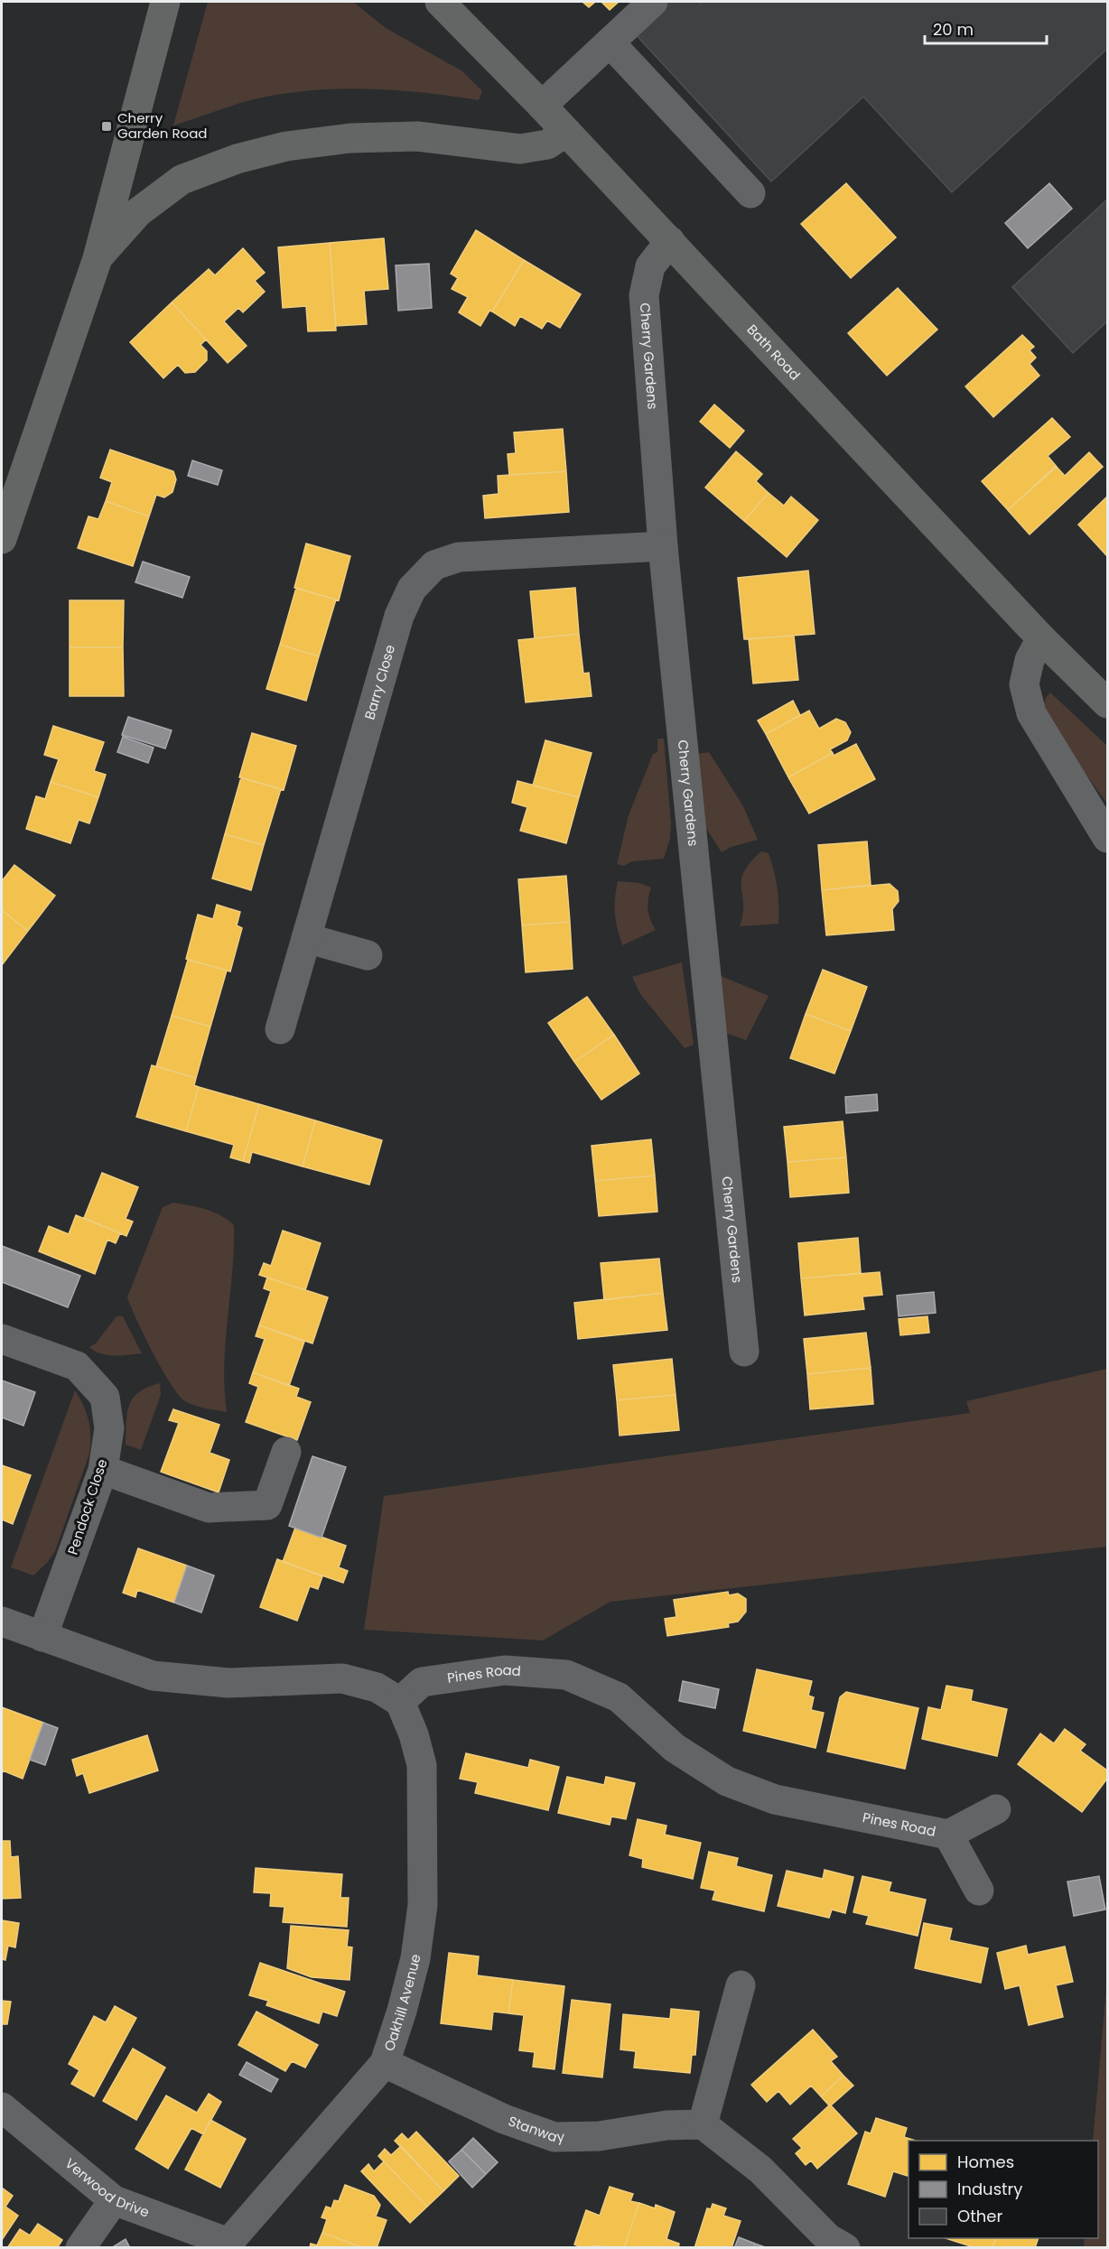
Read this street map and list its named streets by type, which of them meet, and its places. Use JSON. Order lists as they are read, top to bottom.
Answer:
{
  "streets": {
    "main road": ["Bath Road"],
    "street": [
      "Cherry Gardens",
      "Barry Close",
      "Pendock Close",
      "Pines Road",
      "Oakhill Avenue",
      "Stanway",
      "Verwood Drive"
    ]
  },
  "crossings": [
    ["Bath Road", "Cherry Gardens"],
    ["Cherry Gardens", "Barry Close"],
    ["Pines Road", "Oakhill Avenue"],
    ["Oakhill Avenue", "Stanway"],
    ["Oakhill Avenue", "Verwood Drive"]
  ],
  "places": {
    "transit": ["Cherry Garden Road"]
  },
  "legend": ["Homes", "Industry", "Other"],
  "scale_bar": "20 m"
}
